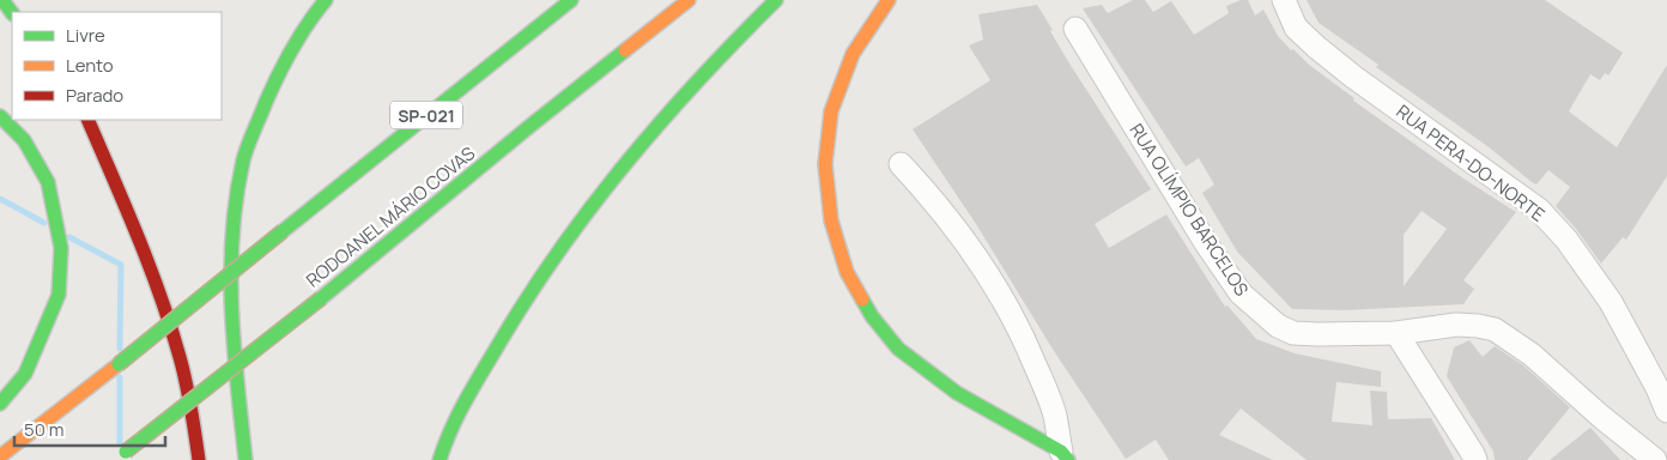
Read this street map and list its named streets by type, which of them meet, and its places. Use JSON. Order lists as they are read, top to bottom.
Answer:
{
  "streets": {
    "main road": ["SP-021", "RODOANEL MÁRIO COVAS"],
    "street": ["RUA PERA-DO-NORTE", "RUA OLÍMPIO BARCELOS"]
  },
  "legend": ["Livre", "Lento", "Parado"],
  "scale_bar": "50 m"
}
